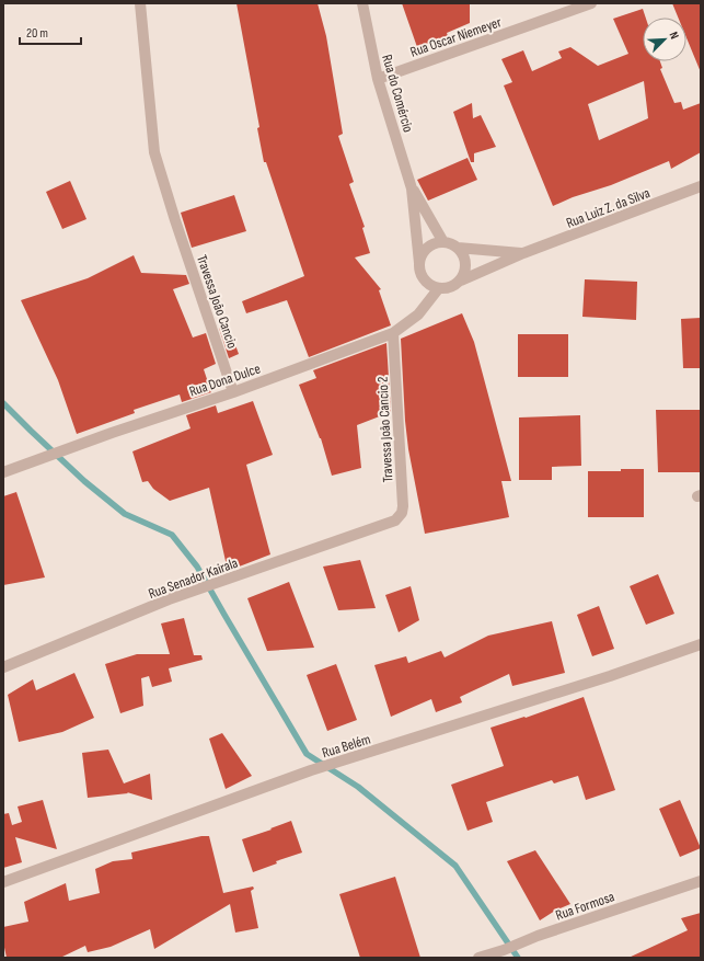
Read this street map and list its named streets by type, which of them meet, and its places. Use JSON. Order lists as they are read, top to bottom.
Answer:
{
  "streets": {
    "street": [
      "Rua Oscar Niemeyer",
      "Rua do Comércio",
      "Rua Luiz Z. da Silva",
      "Travessa João Cancio",
      "Rua Dona Dulce",
      "Travessa João Cancio 2",
      "Rua Senador Kairala",
      "Rua Belém",
      "Rua Formosa"
    ]
  },
  "crossings": [
    ["Rua Oscar Niemeyer", "Rua do Comércio"],
    ["Rua do Comércio", "Rua Luiz Z. da Silva"],
    ["Rua do Comércio", "Rua Dona Dulce"],
    ["Rua Luiz Z. da Silva", "Rua Dona Dulce"],
    ["Travessa João Cancio", "Rua Dona Dulce"],
    ["Rua Dona Dulce", "Travessa João Cancio 2"],
    ["Travessa João Cancio 2", "Rua Senador Kairala"]
  ],
  "scale_bar": "20 m",
  "north": "top right"
}
